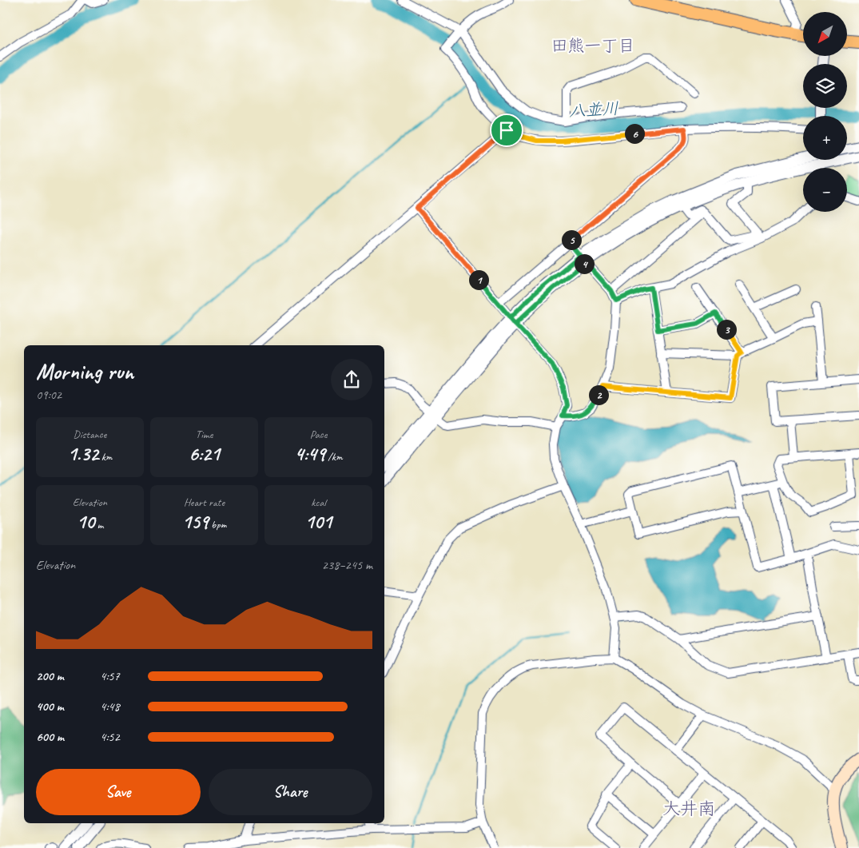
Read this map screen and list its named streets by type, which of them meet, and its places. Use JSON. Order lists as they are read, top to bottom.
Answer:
{
  "districts": ["田熊一丁目", "大井南"],
  "water": ["八並川"],
  "north": "bottom left",
  "page": {
    "map_buttons": ["+", "−"],
    "pins": [
      "6",
      "5",
      "4",
      "1",
      "3",
      "2"
    ],
    "heading": ["Morning run", "09:02"],
    "stats": [
      ["Distance", "1.32 km"],
      ["Time", "6:21"],
      ["Pace", "4:49 /km"],
      ["Elevation", "10 m"],
      ["Heart rate", "159 bpm"],
      ["kcal", "101"]
    ],
    "chart": ["Elevation", "238–245 m"],
    "list": [
      {
        "name": "200 m",
        "note": "4:57"
      },
      {
        "name": "400 m",
        "note": "4:48"
      },
      {
        "name": "600 m",
        "note": "4:52"
      }
    ],
    "buttons": ["Save", "Share"]
  }
}
